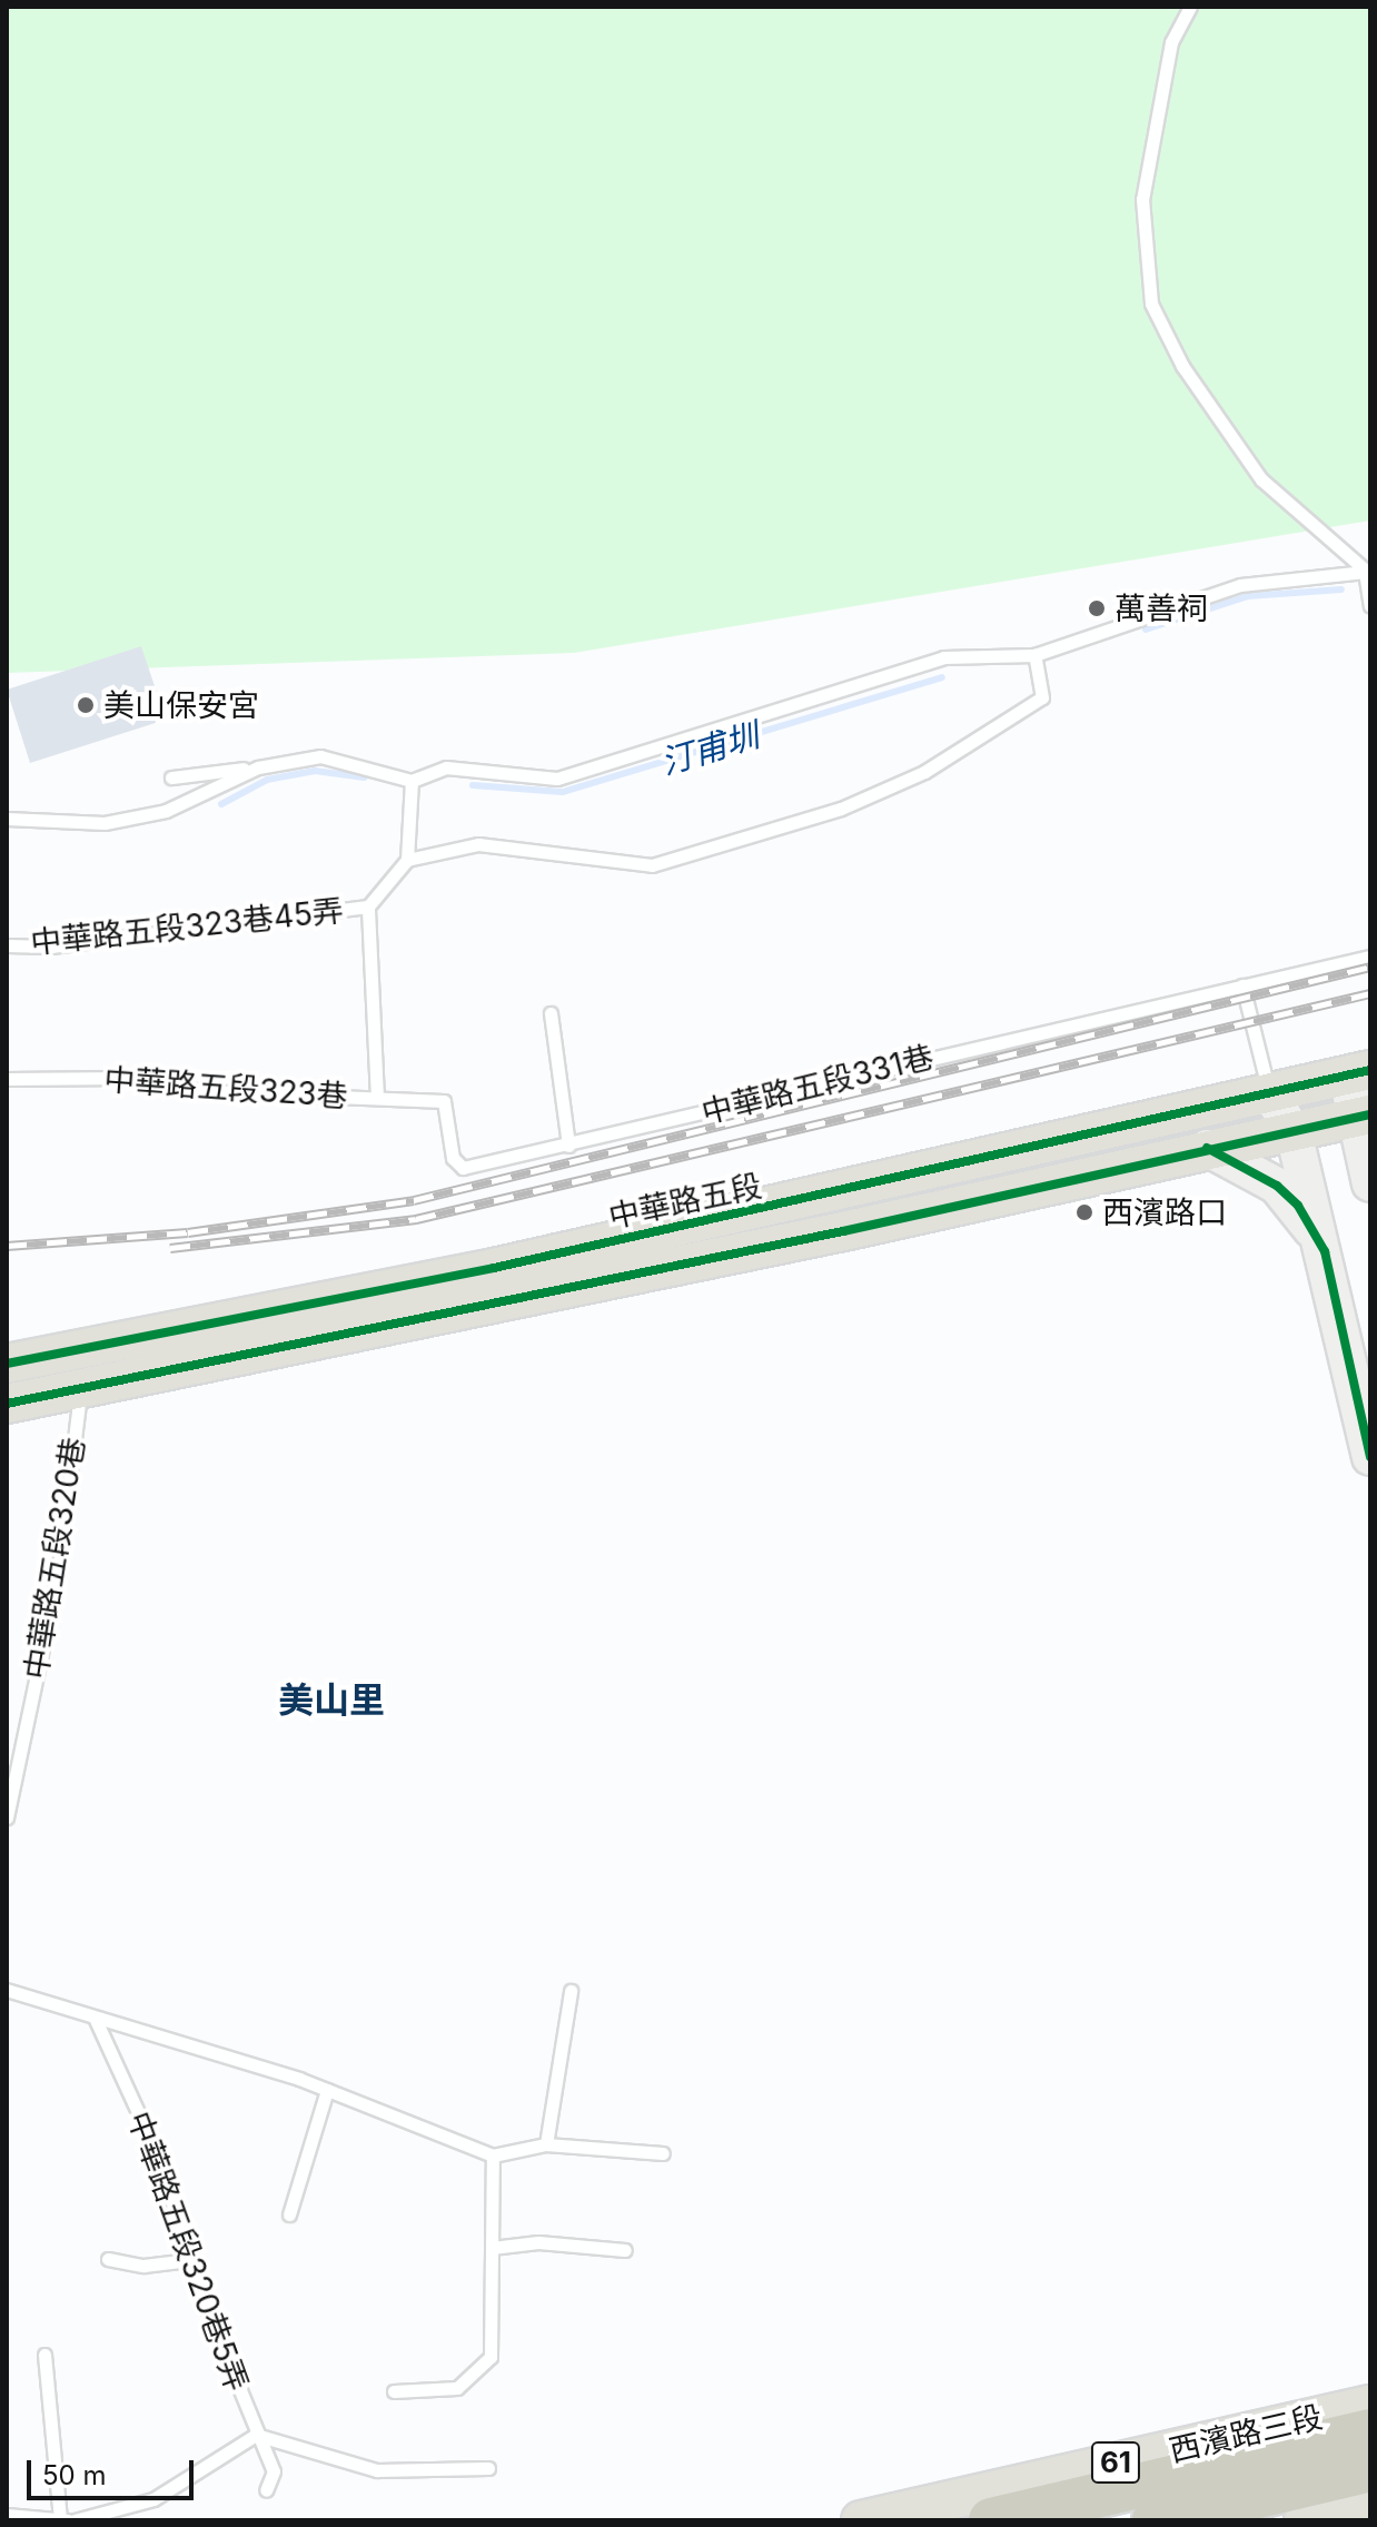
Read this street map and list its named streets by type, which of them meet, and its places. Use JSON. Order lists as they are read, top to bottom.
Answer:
{
  "streets": {
    "highway": ["61"],
    "main road": ["中華路五段", "西濱路三段"],
    "lane": [
      "中華路五段323巷45弄",
      "中華路五段331巷",
      "中華路五段323巷",
      "中華路五段320巷",
      "中華路五段320巷5弄"
    ]
  },
  "crossings": [
    ["中華路五段331巷", "中華路五段323巷"],
    ["中華路五段", "中華路五段320巷"]
  ],
  "districts": ["美山里"],
  "water": ["汀甫圳"],
  "places": ["萬善祠", "美山保安宮", "西濱路口"],
  "scale_bar": "50 m"
}
